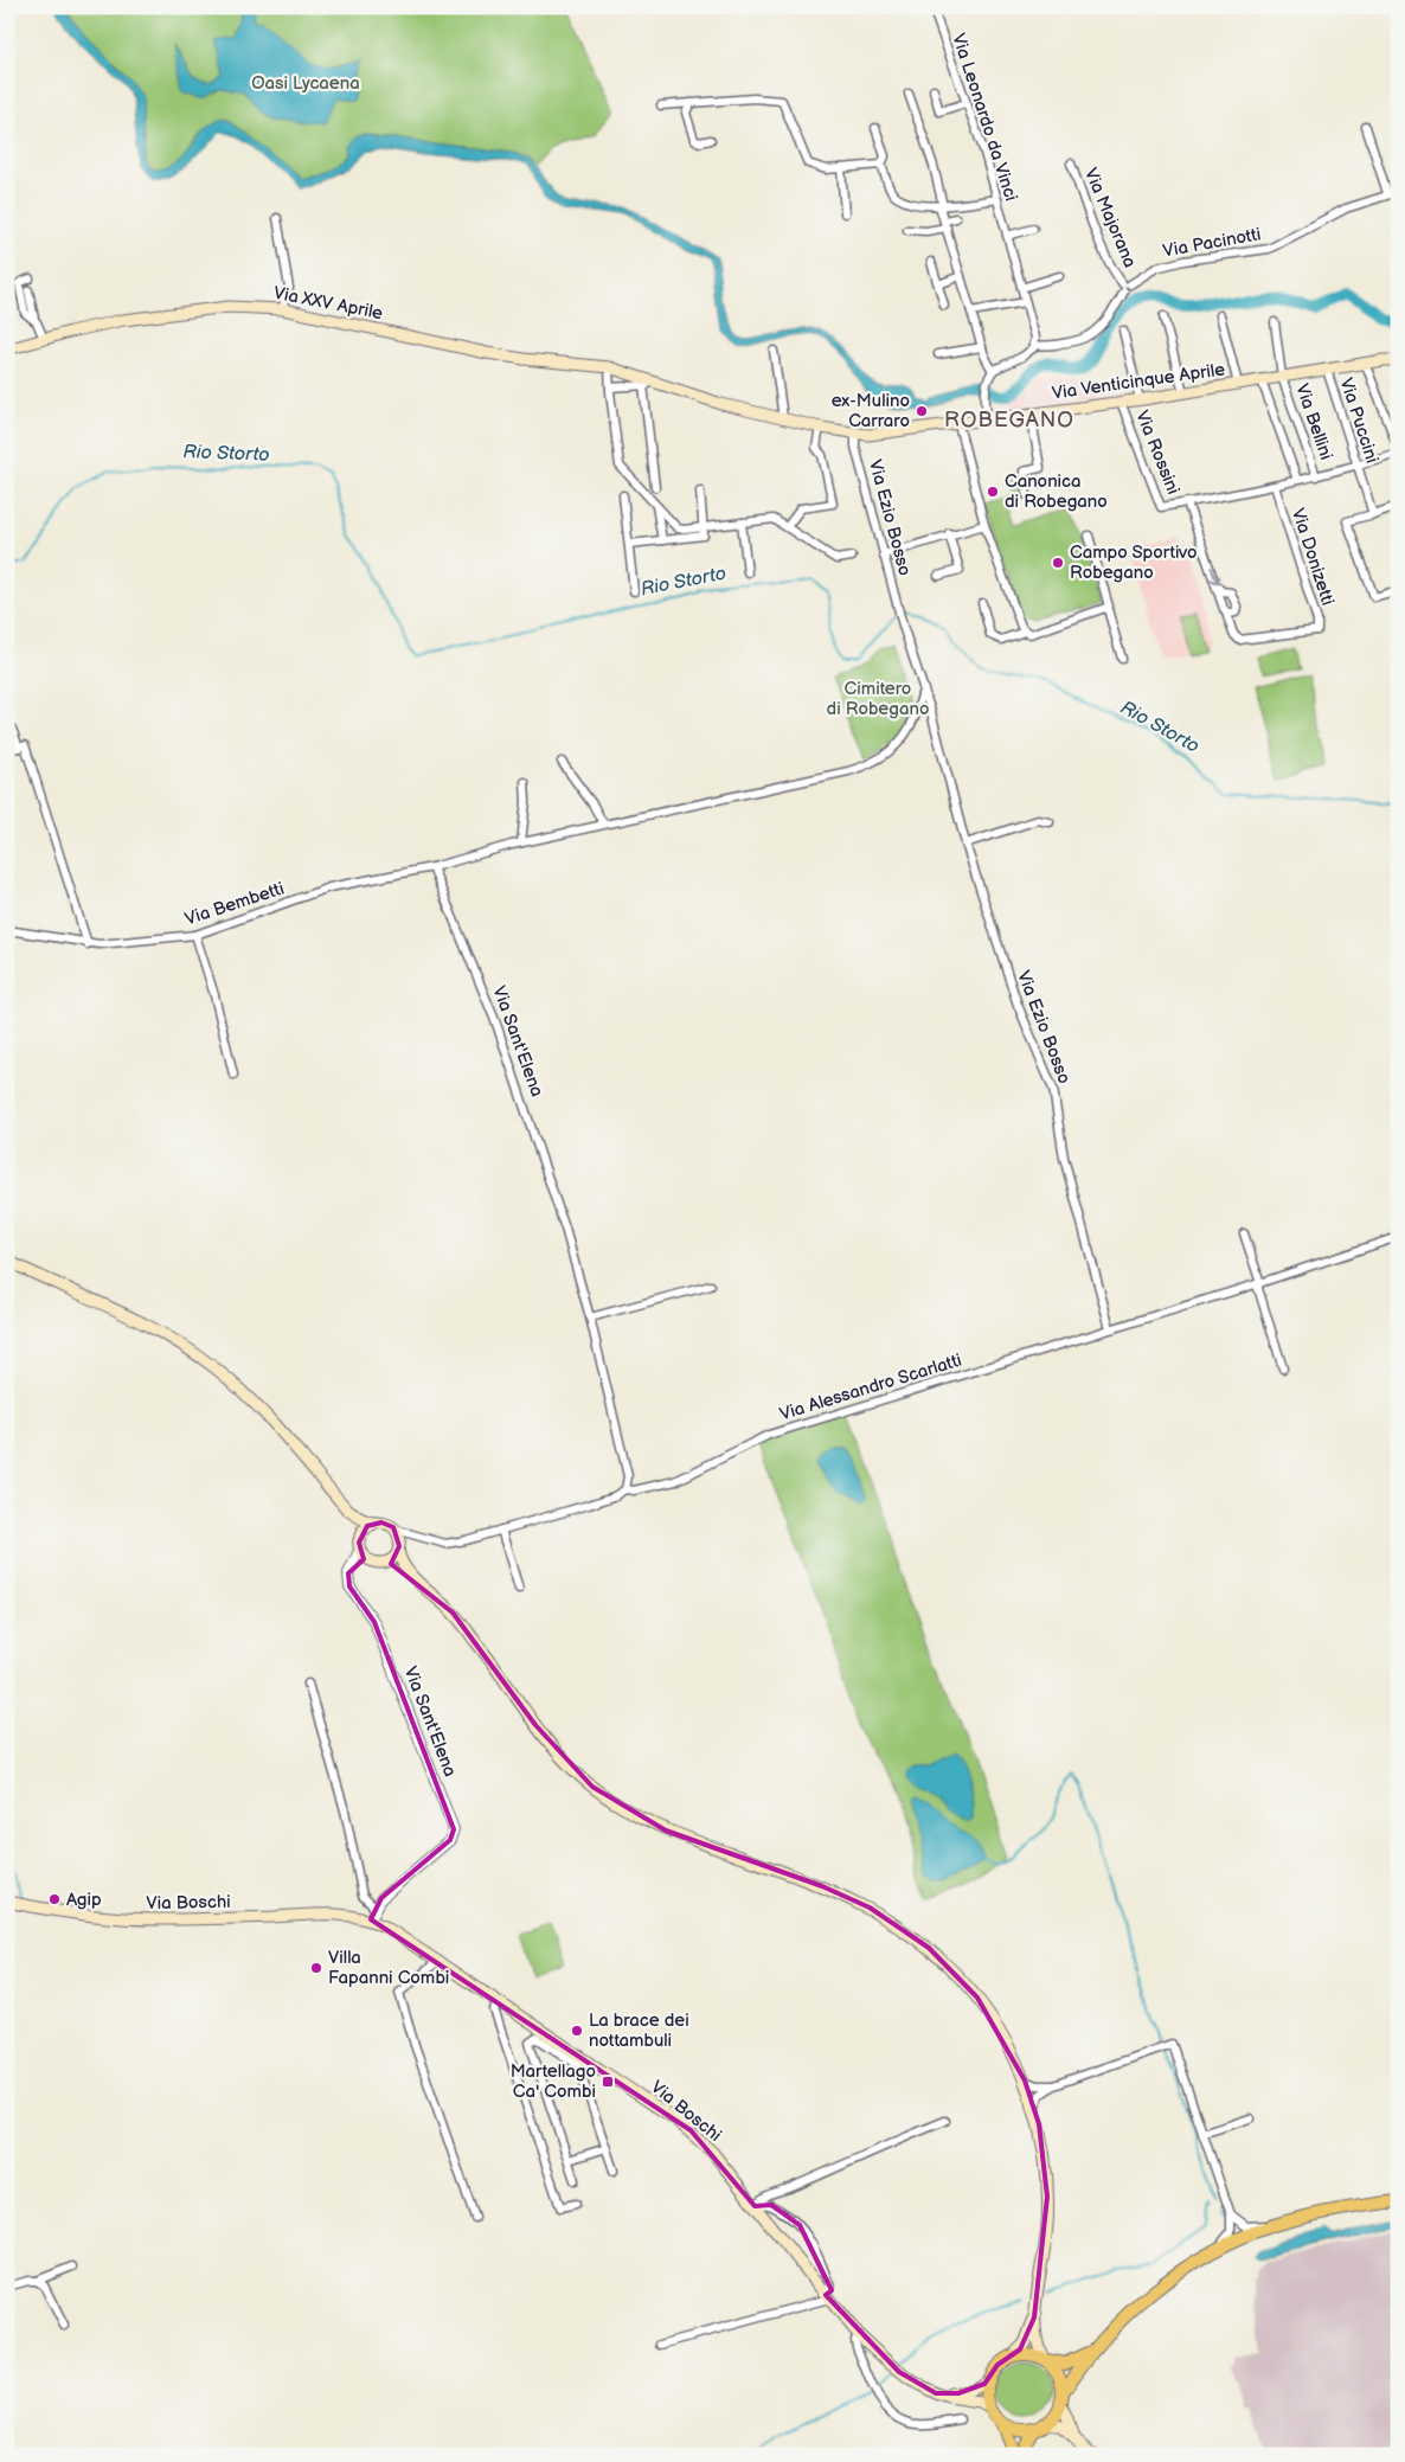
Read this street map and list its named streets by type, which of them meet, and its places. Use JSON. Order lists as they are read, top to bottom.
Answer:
{
  "streets": {
    "main road": ["Via XXV Aprile", "Via Venticinque Aprile", "Via Boschi"],
    "street": [
      "Via Leonardo da Vinci",
      "Via Majorana",
      "Via Pacinotti",
      "Via Puccini",
      "Via Bellini",
      "Via Rossini",
      "Via Ezio Bosso",
      "Via Donizetti",
      "Via Bembetti",
      "Via Sant'Elena",
      "Via Alessandro Scarlatti"
    ]
  },
  "crossings": [
    ["Via Leonardo da Vinci", "Via Pacinotti"],
    ["Via Majorana", "Via Pacinotti"],
    ["Via XXV Aprile", "Via Venticinque Aprile"],
    ["Via Venticinque Aprile", "Via Puccini"],
    ["Via Venticinque Aprile", "Via Bellini"],
    ["Via Venticinque Aprile", "Via Rossini"],
    ["Via Venticinque Aprile", "Via Ezio Bosso"],
    ["Via Rossini", "Via Donizetti"],
    ["Via Ezio Bosso", "Via Alessandro Scarlatti"],
    ["Via Bembetti", "Via Sant'Elena"],
    ["Via Sant'Elena", "Via Alessandro Scarlatti"],
    ["Via Sant'Elena", "Via Boschi"]
  ],
  "districts": ["ROBEGANO"],
  "water": ["Rio Storto"],
  "parks": ["Oasi Lycaena", "Cimitero di Robegano"],
  "places": {
    "other": [
      "ex-Mulino Carraro",
      "Canonica di Robegano",
      "Campo Sportivo Robegano",
      "Agip",
      "Villa Fapanni Combi",
      "La brace dei nottambuli"
    ],
    "transit": ["Martellago Ca' Combi"]
  }
}
